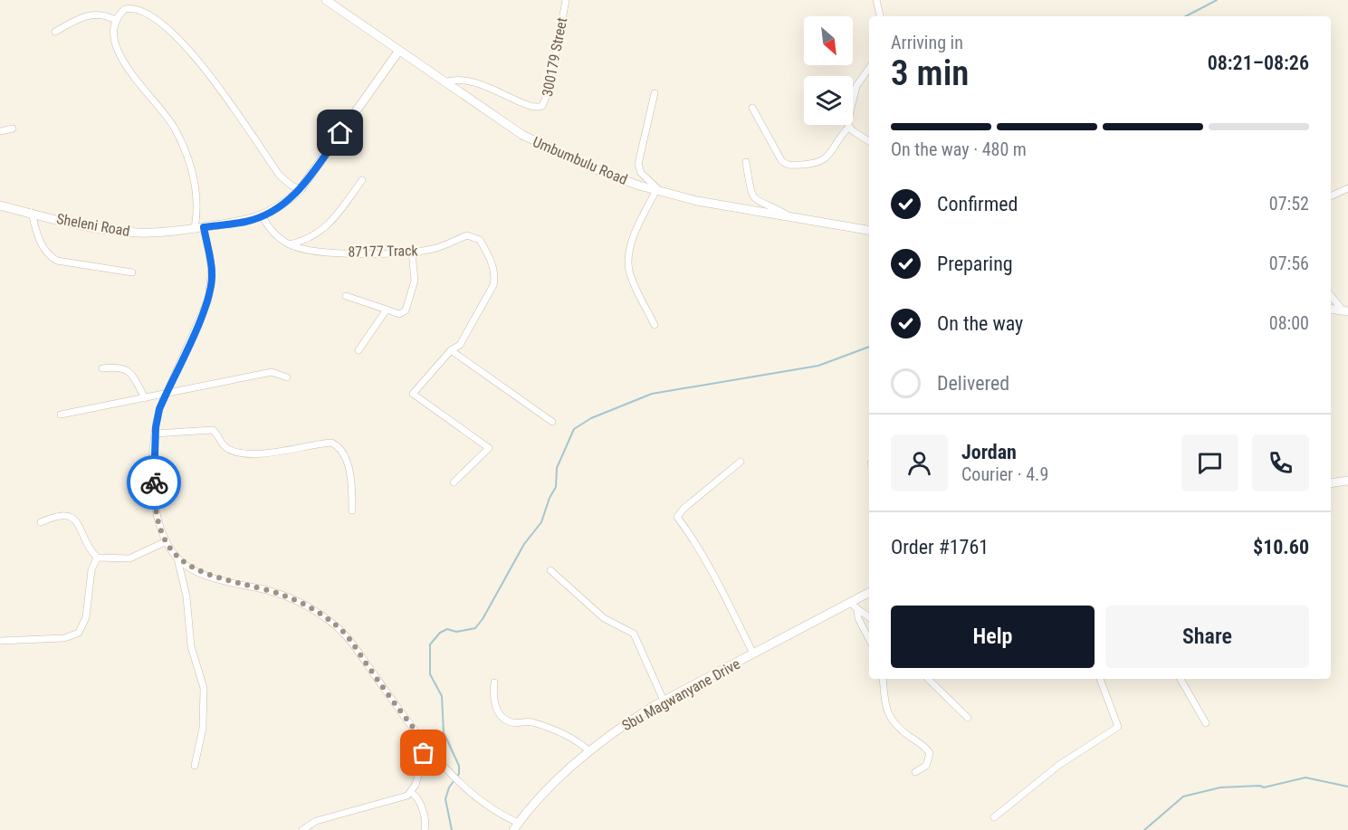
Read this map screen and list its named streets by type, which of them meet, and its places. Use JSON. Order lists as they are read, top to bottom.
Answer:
{
  "streets": {
    "main road": ["Umbumbulu Road", "Sheleni Road", "Sbu Magwanyane Drive"],
    "street": ["300179 Street", "87177 Track"]
  },
  "crossings": [
    ["300179 Street", "Umbumbulu Road"],
    ["Umbumbulu Road", "Sheleni Road"],
    ["Sheleni Road", "87177 Track"]
  ],
  "north": "bottom right",
  "page": {
    "heading": ["3 min", "Arriving in", "08:21–08:26"],
    "panel": [
      "Jordan",
      "Courier · 4.9",
      "Order #1761",
      "$10.60"
    ],
    "bar": "On the way · 480 m",
    "list": [
      ["Confirmed", "07:52"],
      ["Preparing", "07:56"],
      ["On the way", "08:00"],
      "Delivered"
    ],
    "buttons": ["Help", "Share"]
  }
}
